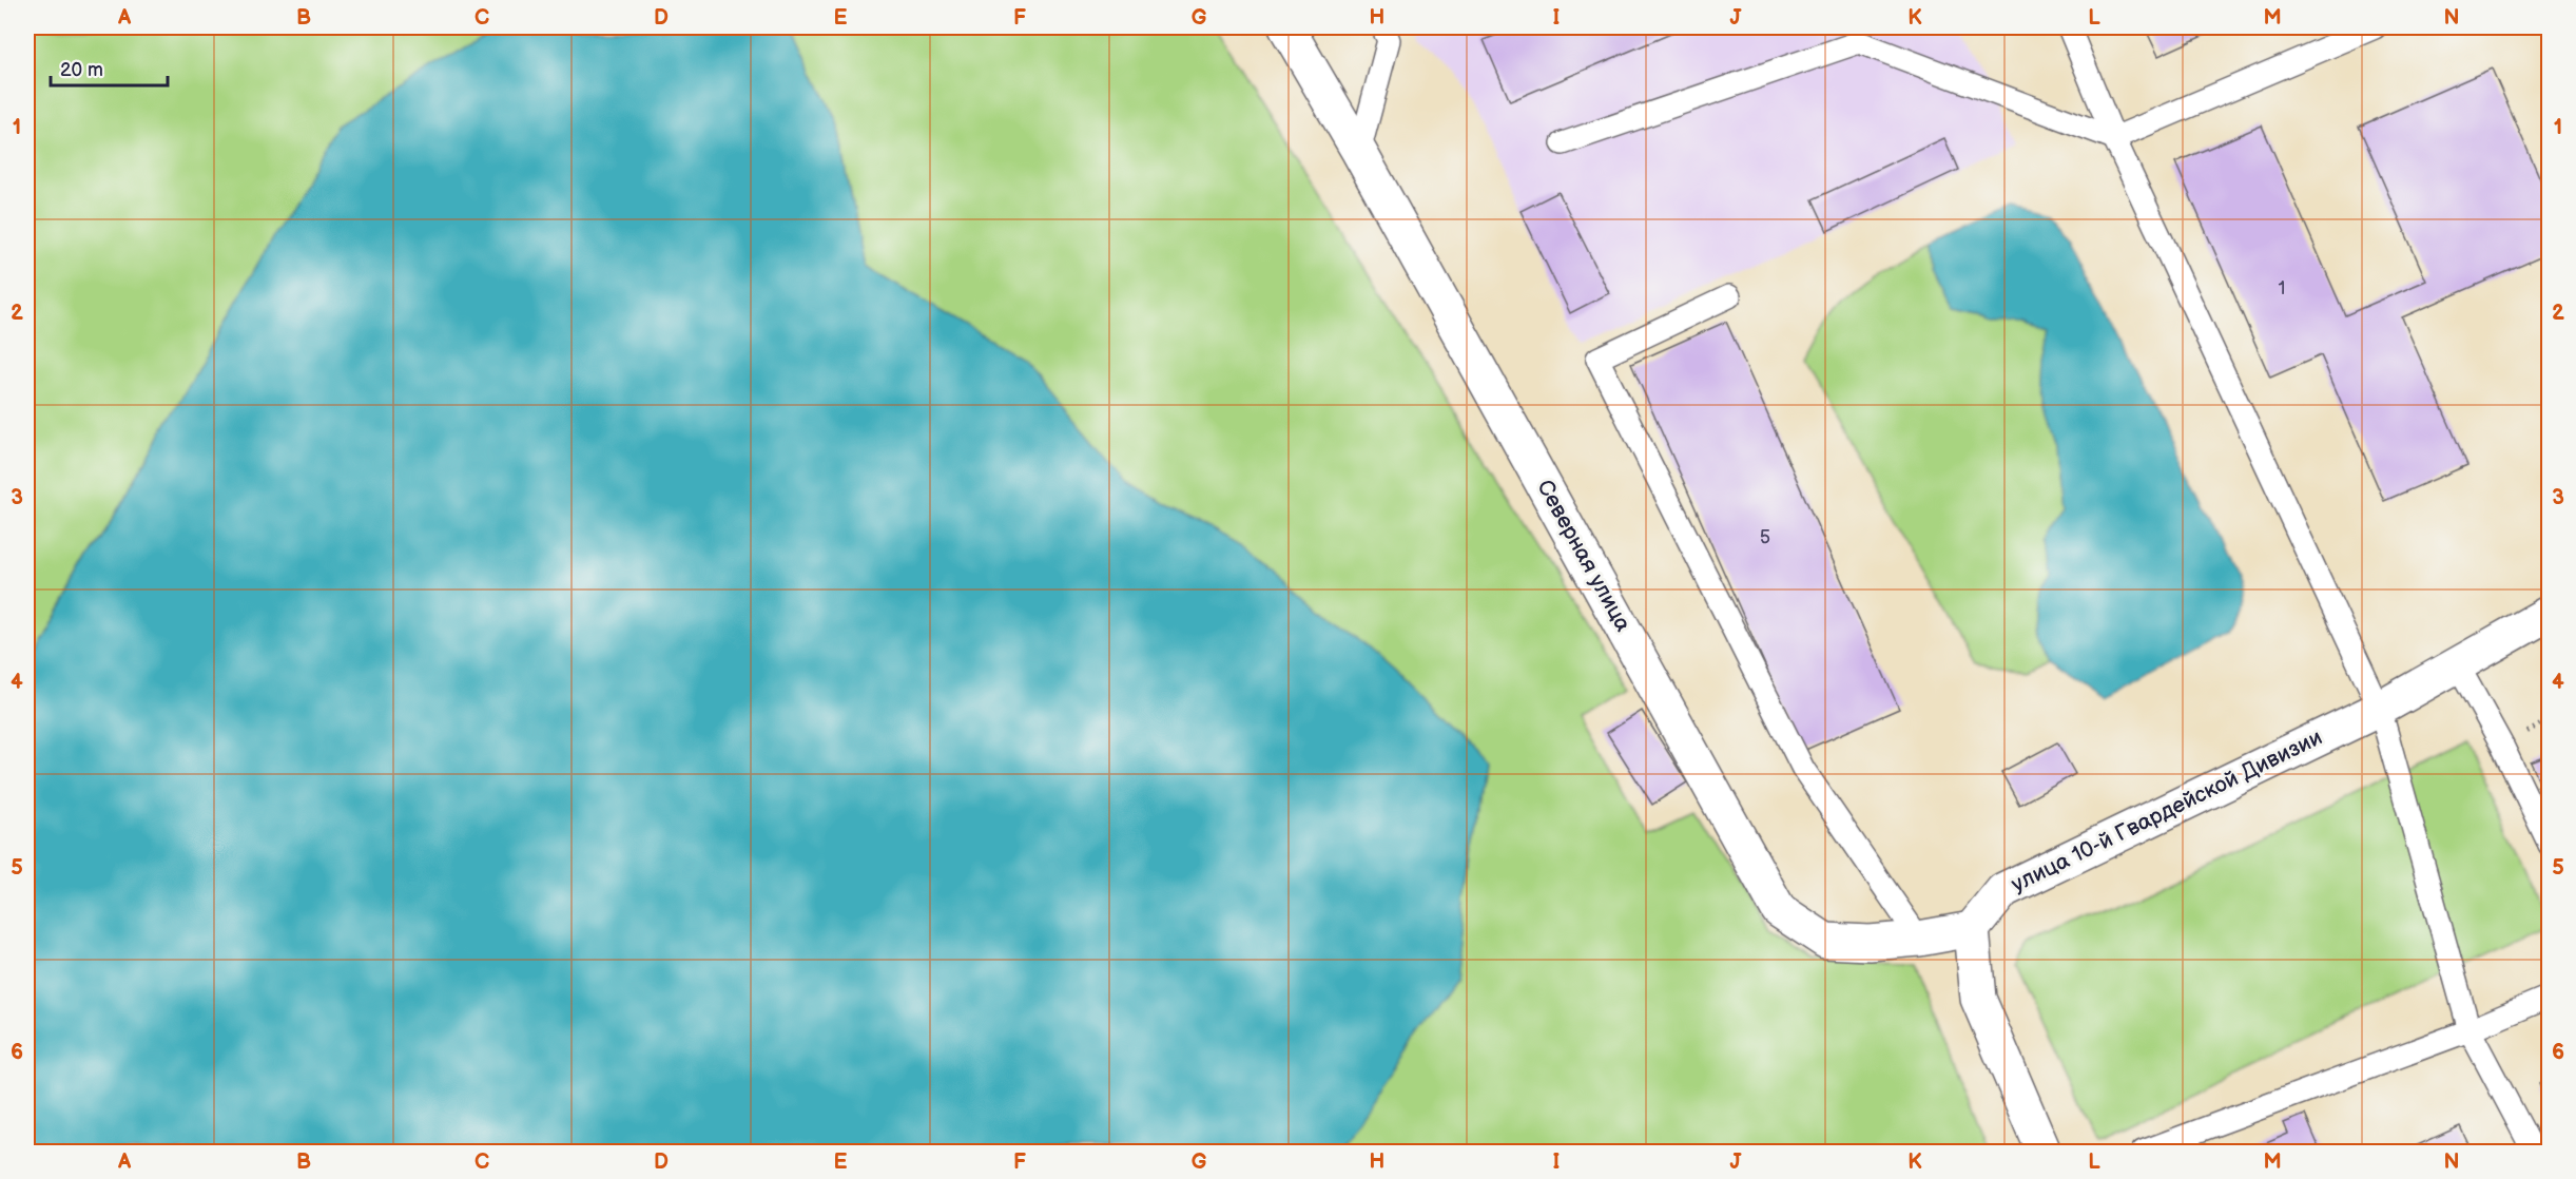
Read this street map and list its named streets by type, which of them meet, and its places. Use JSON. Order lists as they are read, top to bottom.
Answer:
{
  "streets": {
    "street": ["Северная улица", "улица 10-й Гвардейской Дивизии"]
  },
  "crossings": [
    ["Северная улица", "улица 10-й Гвардейской Дивизии"]
  ],
  "house_numbers": ["1", "5"],
  "scale_bar": "20 m",
  "grid": {
    "columns": [
      "A",
      "B",
      "C",
      "D",
      "E",
      "F",
      "G",
      "H",
      "I",
      "J",
      "K",
      "L",
      "M",
      "N"
    ],
    "rows": [
      "1",
      "2",
      "3",
      "4",
      "5",
      "6"
    ]
  }
}
